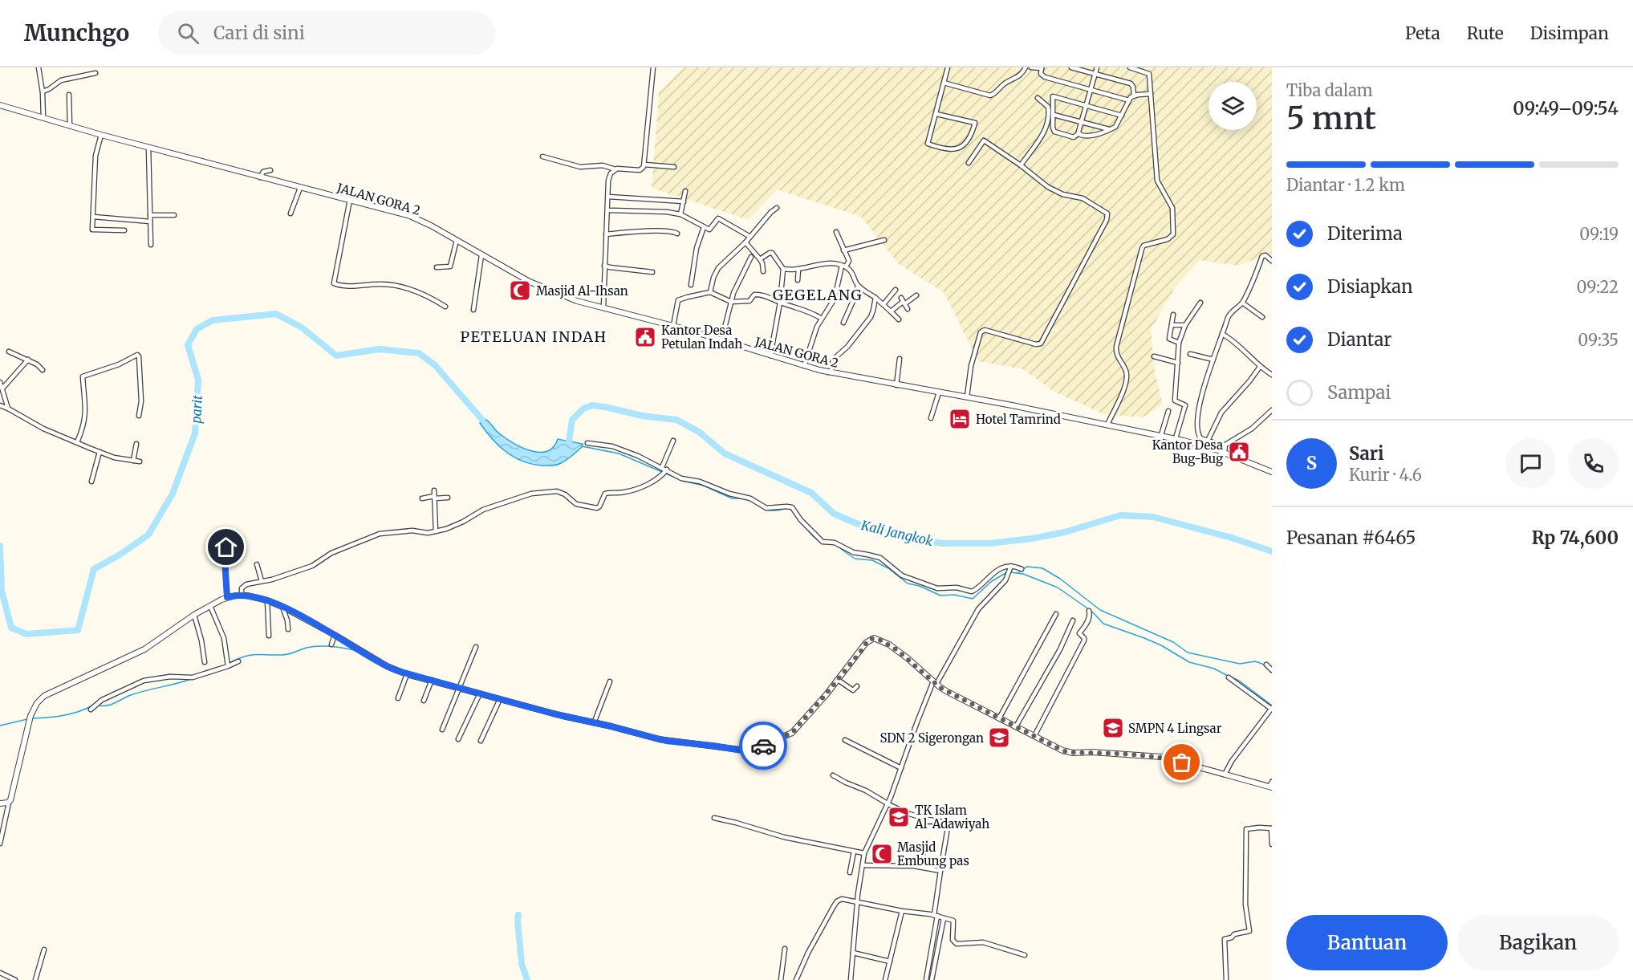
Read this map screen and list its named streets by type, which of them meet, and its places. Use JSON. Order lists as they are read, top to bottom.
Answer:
{
  "streets": {
    "street": ["JALAN GORA 2"]
  },
  "districts": ["GEGELANG", "PETELUAN INDAH"],
  "water": ["parit", "Kali Jangkok"],
  "places": {
    "mosque": ["Masjid Al-Ihsan", "Masjid Embung pas"],
    "public building": ["Kantor Desa Petulan Indah", "Kantor Desa Bug-Bug"],
    "hotel": ["Hotel Tamrind"],
    "school or university": ["SMPN 4 Lingsar", "SDN 2 Sigerongan", "TK Islam Al-Adawiyah"]
  },
  "page": {
    "header": "Munchgo",
    "search": "Cari di sini",
    "nav": ["Peta", "Rute", "Disimpan"],
    "heading": ["5 mnt", "Tiba dalam", "09:49–09:54"],
    "panel": [
      "Sari",
      "Kurir · 4.6",
      "Pesanan #6465",
      "Rp 74,600"
    ],
    "bar": "Diantar · 1.2 km",
    "list": [
      ["Diterima", "09:19"],
      ["Disiapkan", "09:22"],
      ["Diantar", "09:35"],
      "Sampai"
    ],
    "round": "S",
    "buttons": ["Bantuan", "Bagikan"]
  }
}
